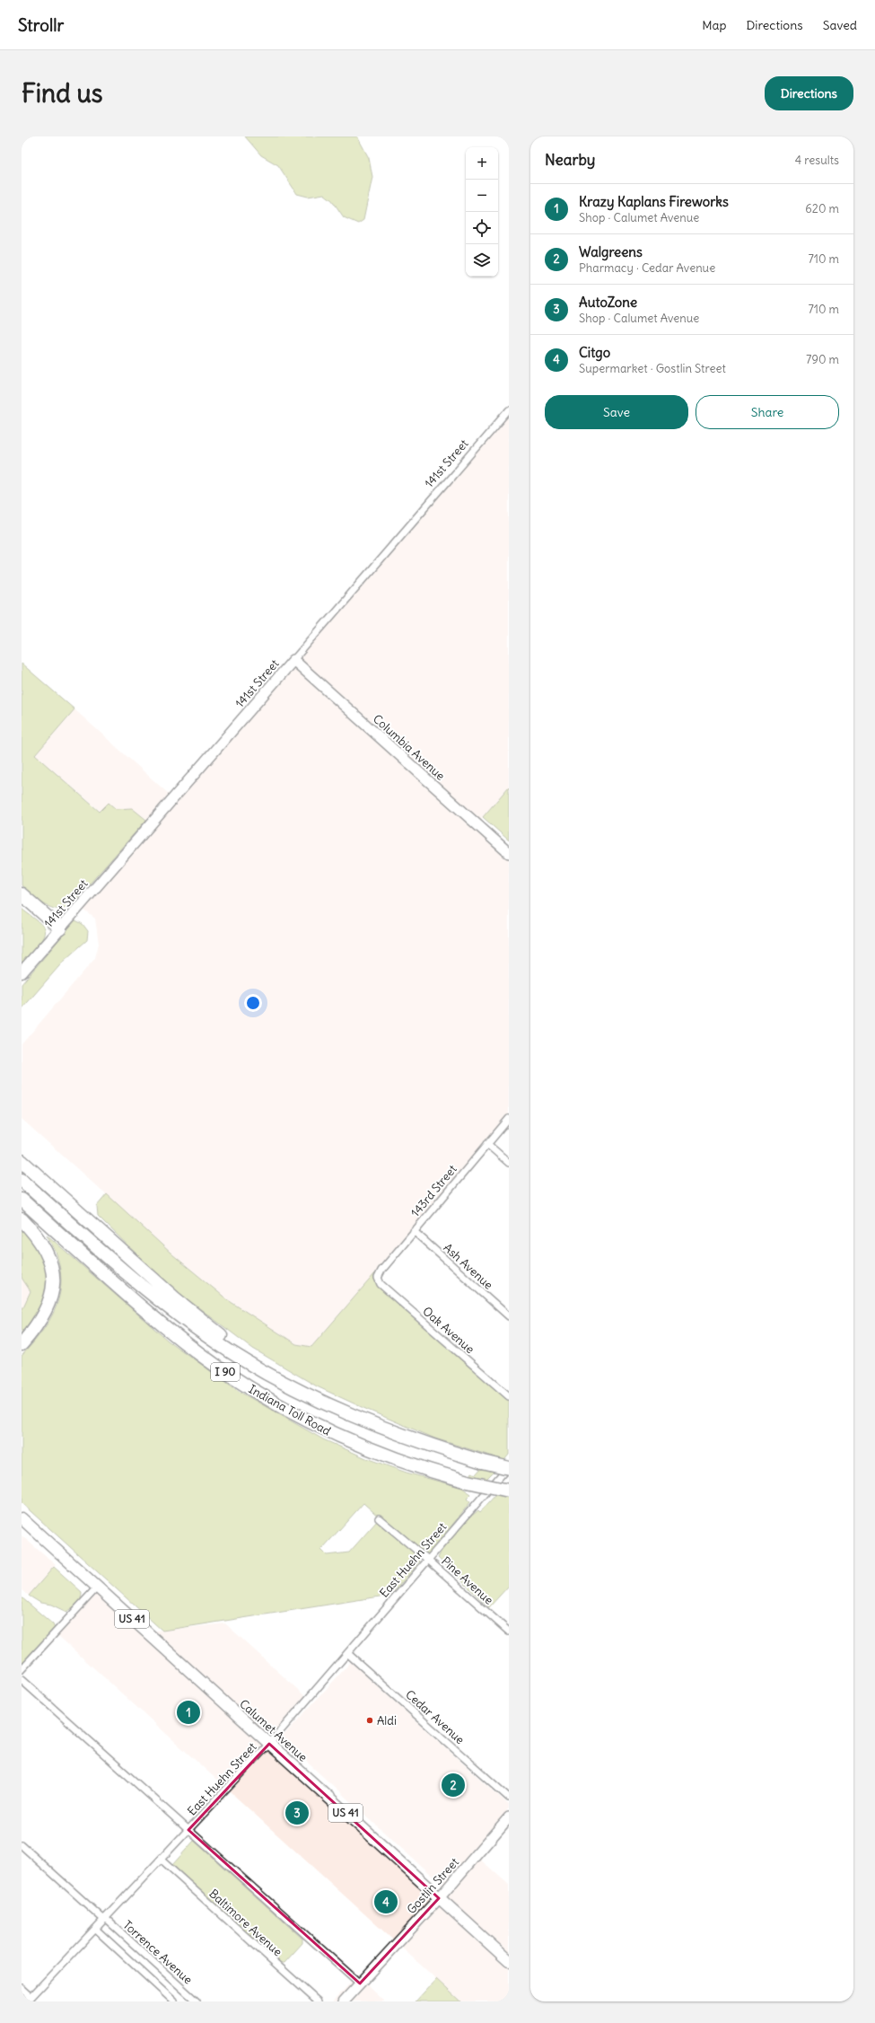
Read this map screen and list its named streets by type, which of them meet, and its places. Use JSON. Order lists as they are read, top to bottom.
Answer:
{
  "streets": {
    "highway": ["I 90", "Indiana Toll Road"],
    "main road": ["141st Street", "US 41", "Calumet Avenue"],
    "street": [
      "Columbia Avenue",
      "143rd Street",
      "Ash Avenue",
      "Oak Avenue",
      "East Huehn Street",
      "Pine Avenue",
      "Cedar Avenue",
      "Gostlin Street",
      "Baltimore Avenue",
      "Torrence Avenue"
    ]
  },
  "crossings": [
    ["141st Street", "Columbia Avenue"],
    ["143rd Street", "Ash Avenue"],
    ["143rd Street", "Oak Avenue"],
    ["East Huehn Street", "Pine Avenue"],
    ["East Huehn Street", "Cedar Avenue"],
    ["East Huehn Street", "Calumet Avenue"],
    ["East Huehn Street", "Baltimore Avenue"],
    ["East Huehn Street", "Torrence Avenue"],
    ["Calumet Avenue", "Gostlin Street"]
  ],
  "places": ["Aldi"],
  "page": {
    "header": "Strollr",
    "nav": ["Map", "Directions", "Saved"],
    "buttons": [
      "Directions",
      ["Save", "Share"]
    ],
    "title": "Find us",
    "heading": ["Nearby", "4 results"],
    "map_buttons": ["+", "−"],
    "list": [
      {
        "mark": "1",
        "name": "Krazy Kaplans Fireworks",
        "note": "Shop · Calumet Avenue",
        "value": "620 m"
      },
      {
        "mark": "2",
        "name": "Walgreens",
        "note": "Pharmacy · Cedar Avenue",
        "value": "710 m"
      },
      {
        "mark": "3",
        "name": "AutoZone",
        "note": "Shop · Calumet Avenue",
        "value": "710 m"
      },
      {
        "mark": "4",
        "name": "Citgo",
        "note": "Supermarket · Gostlin Street",
        "value": "790 m"
      }
    ],
    "pins": [
      "1",
      "2",
      "3",
      "4"
    ]
  }
}
